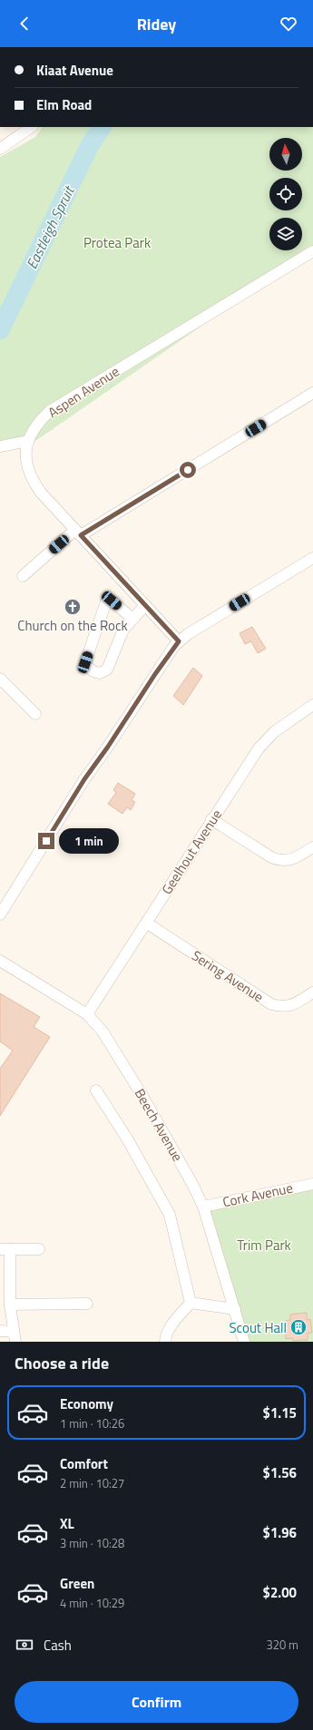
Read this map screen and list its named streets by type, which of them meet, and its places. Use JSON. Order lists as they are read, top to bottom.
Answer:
{
  "streets": {
    "street": [
      "Aspen Avenue",
      "Geelhout Avenue",
      "Sering Avenue",
      "Beech Avenue",
      "Cork Avenue"
    ]
  },
  "crossings": [
    ["Geelhout Avenue", "Sering Avenue"],
    ["Geelhout Avenue", "Beech Avenue"],
    ["Beech Avenue", "Cork Avenue"]
  ],
  "water": ["Eastleigh Spruit"],
  "parks": ["Protea Park", "Trim Park"],
  "places": {
    "church": ["Church on the Rock"],
    "building": ["Scout Hall"]
  },
  "north": "top",
  "page": {
    "header": "Ridey",
    "banner": ["Kiaat Avenue", "Elm Road"],
    "bubble": "1 min",
    "heading": "Choose a ride",
    "list": [
      {
        "name": "Economy",
        "note": "1 min · 10:26",
        "value": "$1.15"
      },
      {
        "name": "Comfort",
        "note": "2 min · 10:27",
        "value": "$1.56"
      },
      {
        "name": "XL",
        "note": "3 min · 10:28",
        "value": "$1.96"
      },
      {
        "name": "Green",
        "note": "4 min · 10:29",
        "value": "$2.00"
      }
    ],
    "pay": ["Cash", "320 m"],
    "buttons": "Confirm"
  }
}
